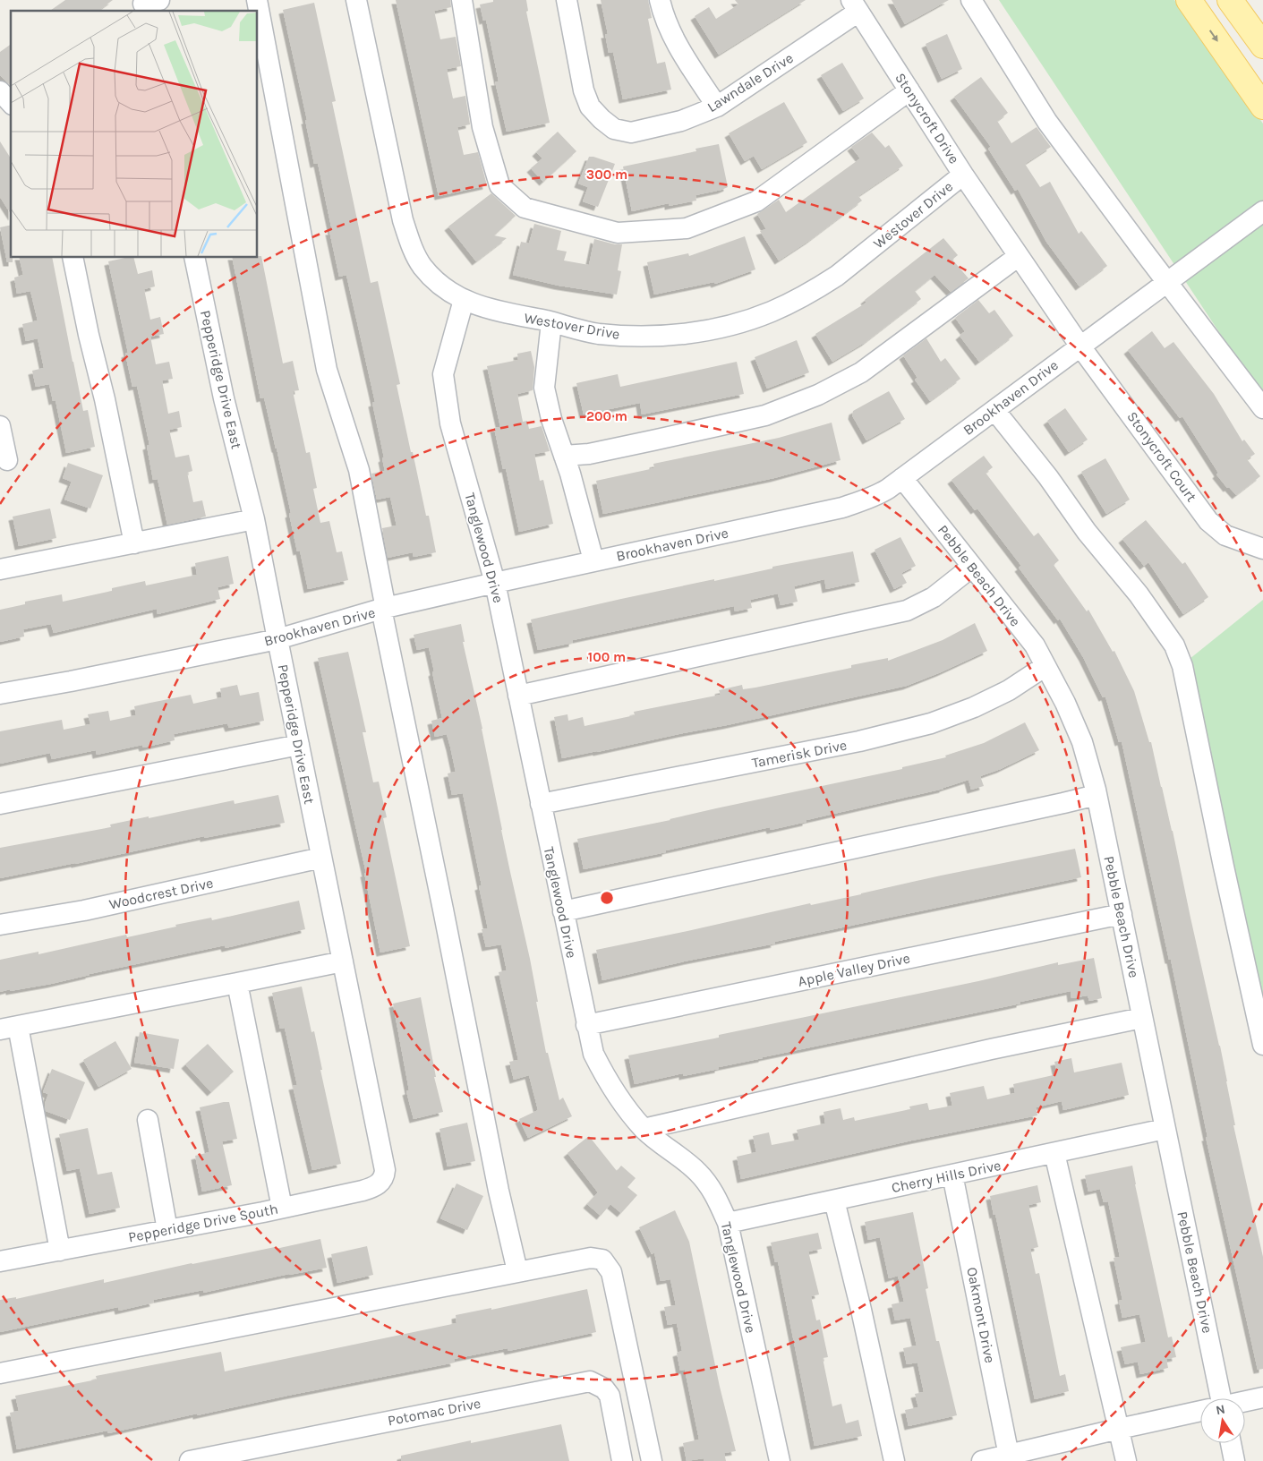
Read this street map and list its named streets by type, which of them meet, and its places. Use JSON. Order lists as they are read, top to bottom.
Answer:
{
  "streets": {
    "street": [
      "Lawndale Drive",
      "Stonycroft Drive",
      "Westover Drive",
      "Pepperidge Drive East",
      "Brookhaven Drive",
      "Stonycroft Court",
      "Tanglewood Drive",
      "Pebble Beach Drive",
      "Tamerisk Drive",
      "Woodcrest Drive",
      "Apple Valley Drive",
      "Cherry Hills Drive",
      "Pepperidge Drive South",
      "Oakmont Drive",
      "Potomac Drive"
    ]
  },
  "crossings": [
    ["Lawndale Drive", "Stonycroft Drive"],
    ["Stonycroft Drive", "Westover Drive"],
    ["Stonycroft Drive", "Brookhaven Drive"],
    ["Stonycroft Drive", "Stonycroft Court"],
    ["Westover Drive", "Tanglewood Drive"],
    ["Pepperidge Drive East", "Brookhaven Drive"],
    ["Pepperidge Drive East", "Woodcrest Drive"],
    ["Pepperidge Drive East", "Pepperidge Drive South"],
    ["Brookhaven Drive", "Stonycroft Court"],
    ["Brookhaven Drive", "Tanglewood Drive"],
    ["Brookhaven Drive", "Pebble Beach Drive"],
    ["Tanglewood Drive", "Tamerisk Drive"],
    ["Tanglewood Drive", "Apple Valley Drive"],
    ["Tanglewood Drive", "Cherry Hills Drive"],
    ["Pebble Beach Drive", "Tamerisk Drive"],
    ["Pebble Beach Drive", "Apple Valley Drive"],
    ["Pebble Beach Drive", "Cherry Hills Drive"],
    ["Cherry Hills Drive", "Oakmont Drive"]
  ],
  "north": "top",
  "rings": ["300 m", "200 m", "100 m"]
}
